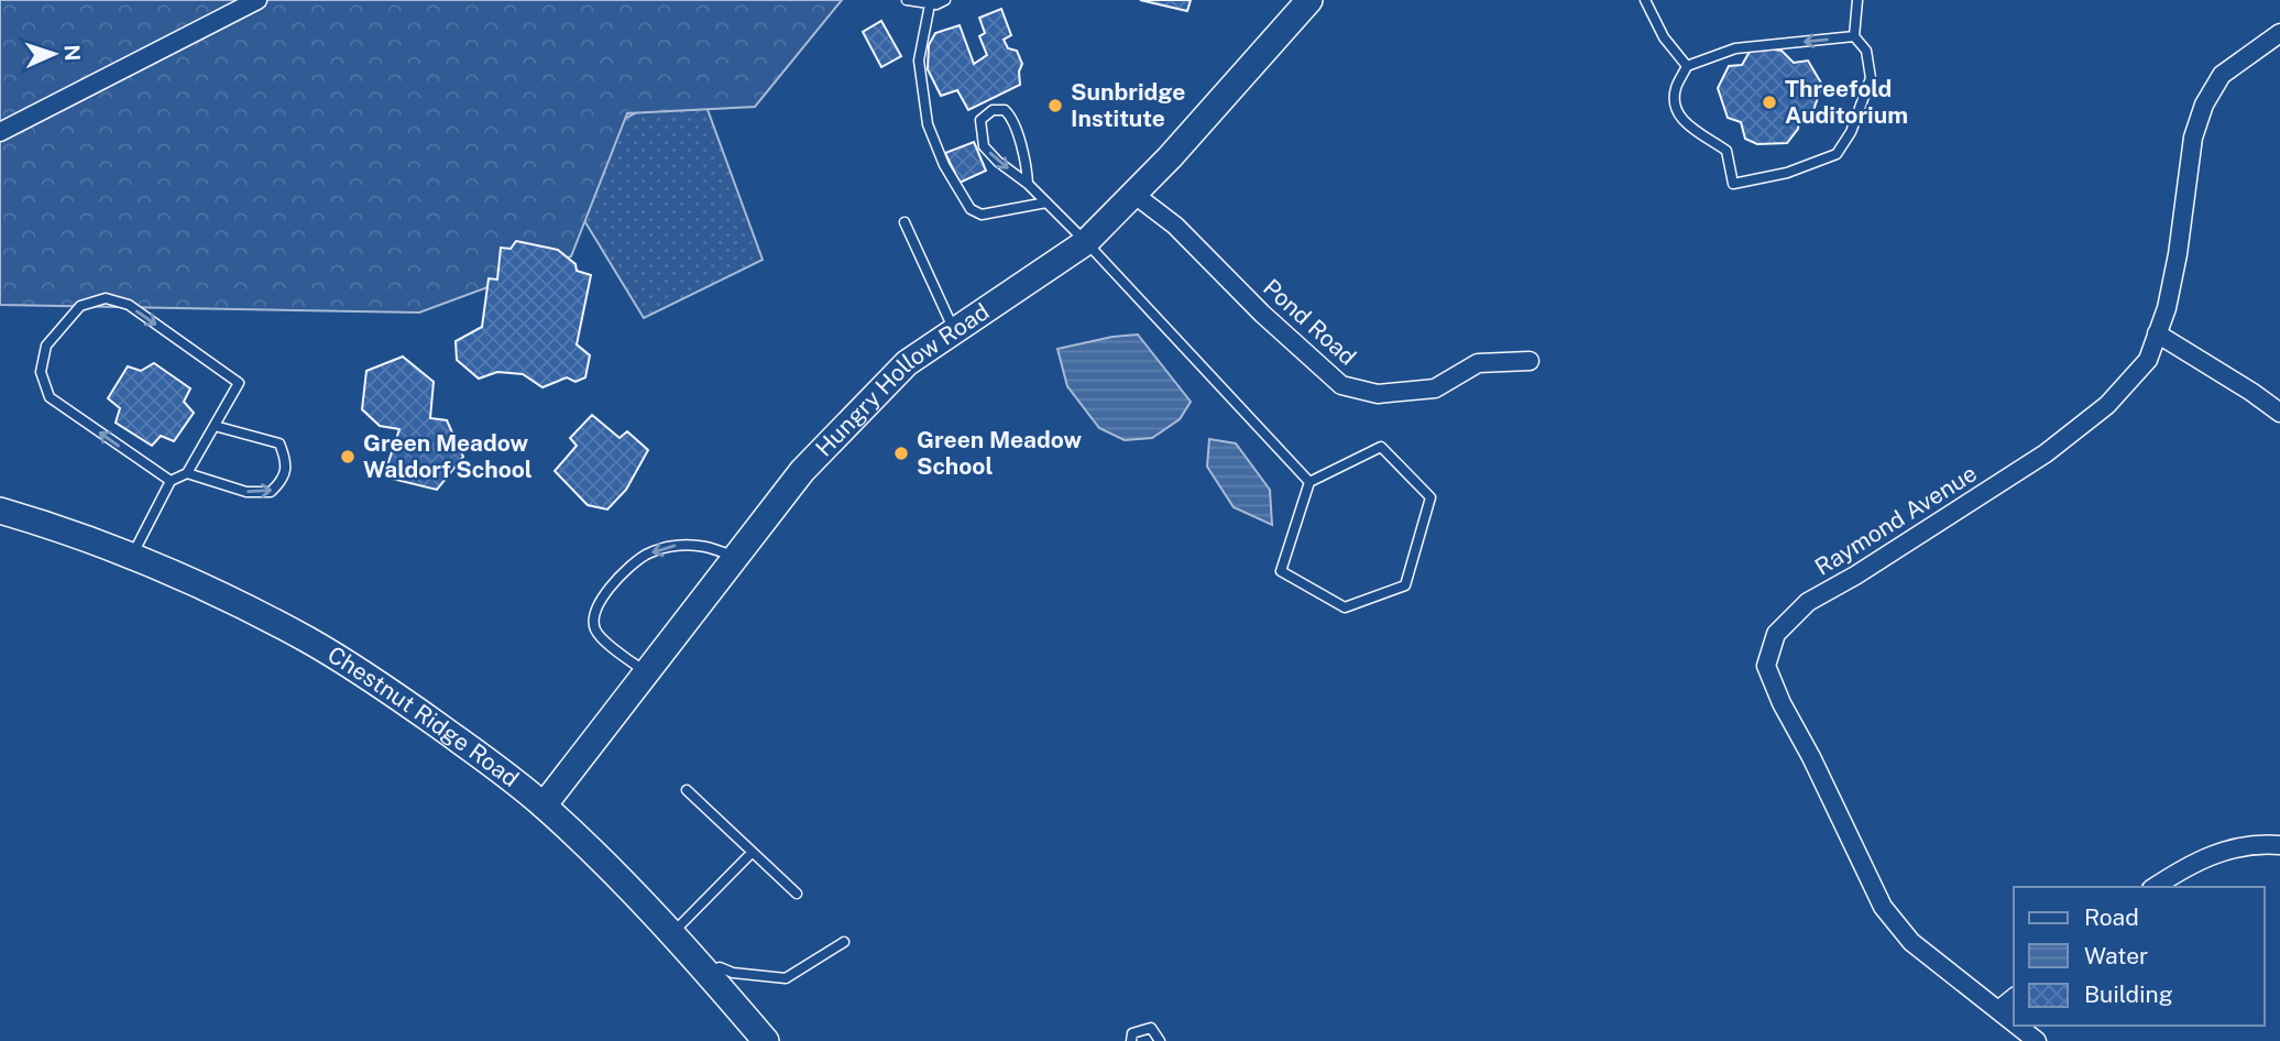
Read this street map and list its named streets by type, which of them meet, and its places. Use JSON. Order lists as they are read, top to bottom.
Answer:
{
  "streets": {
    "street": [
      "Pond Road",
      "Hungry Hollow Road",
      "Raymond Avenue",
      "Chestnut Ridge Road"
    ]
  },
  "crossings": [
    ["Pond Road", "Hungry Hollow Road"],
    ["Hungry Hollow Road", "Chestnut Ridge Road"]
  ],
  "places": [
    "Threefold Auditorium",
    "Sunbridge Institute",
    "Green Meadow School",
    "Green Meadow Waldorf School"
  ],
  "legend": ["Road", "Water", "Building"],
  "north": "right"
}
